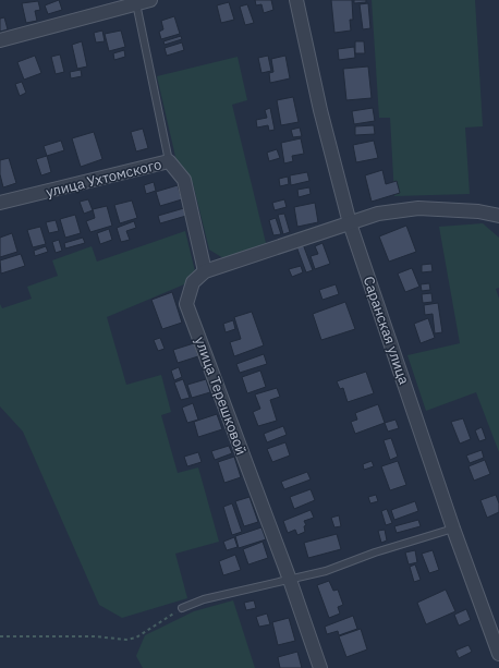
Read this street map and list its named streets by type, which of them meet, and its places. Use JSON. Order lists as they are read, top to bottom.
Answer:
{
  "streets": {
    "street": ["улица Ухтомского", "Саранская улица", "улица Терешковой"]
  },
  "crossings": [
    ["улица Ухтомского", "улица Терешковой"]
  ]
}
